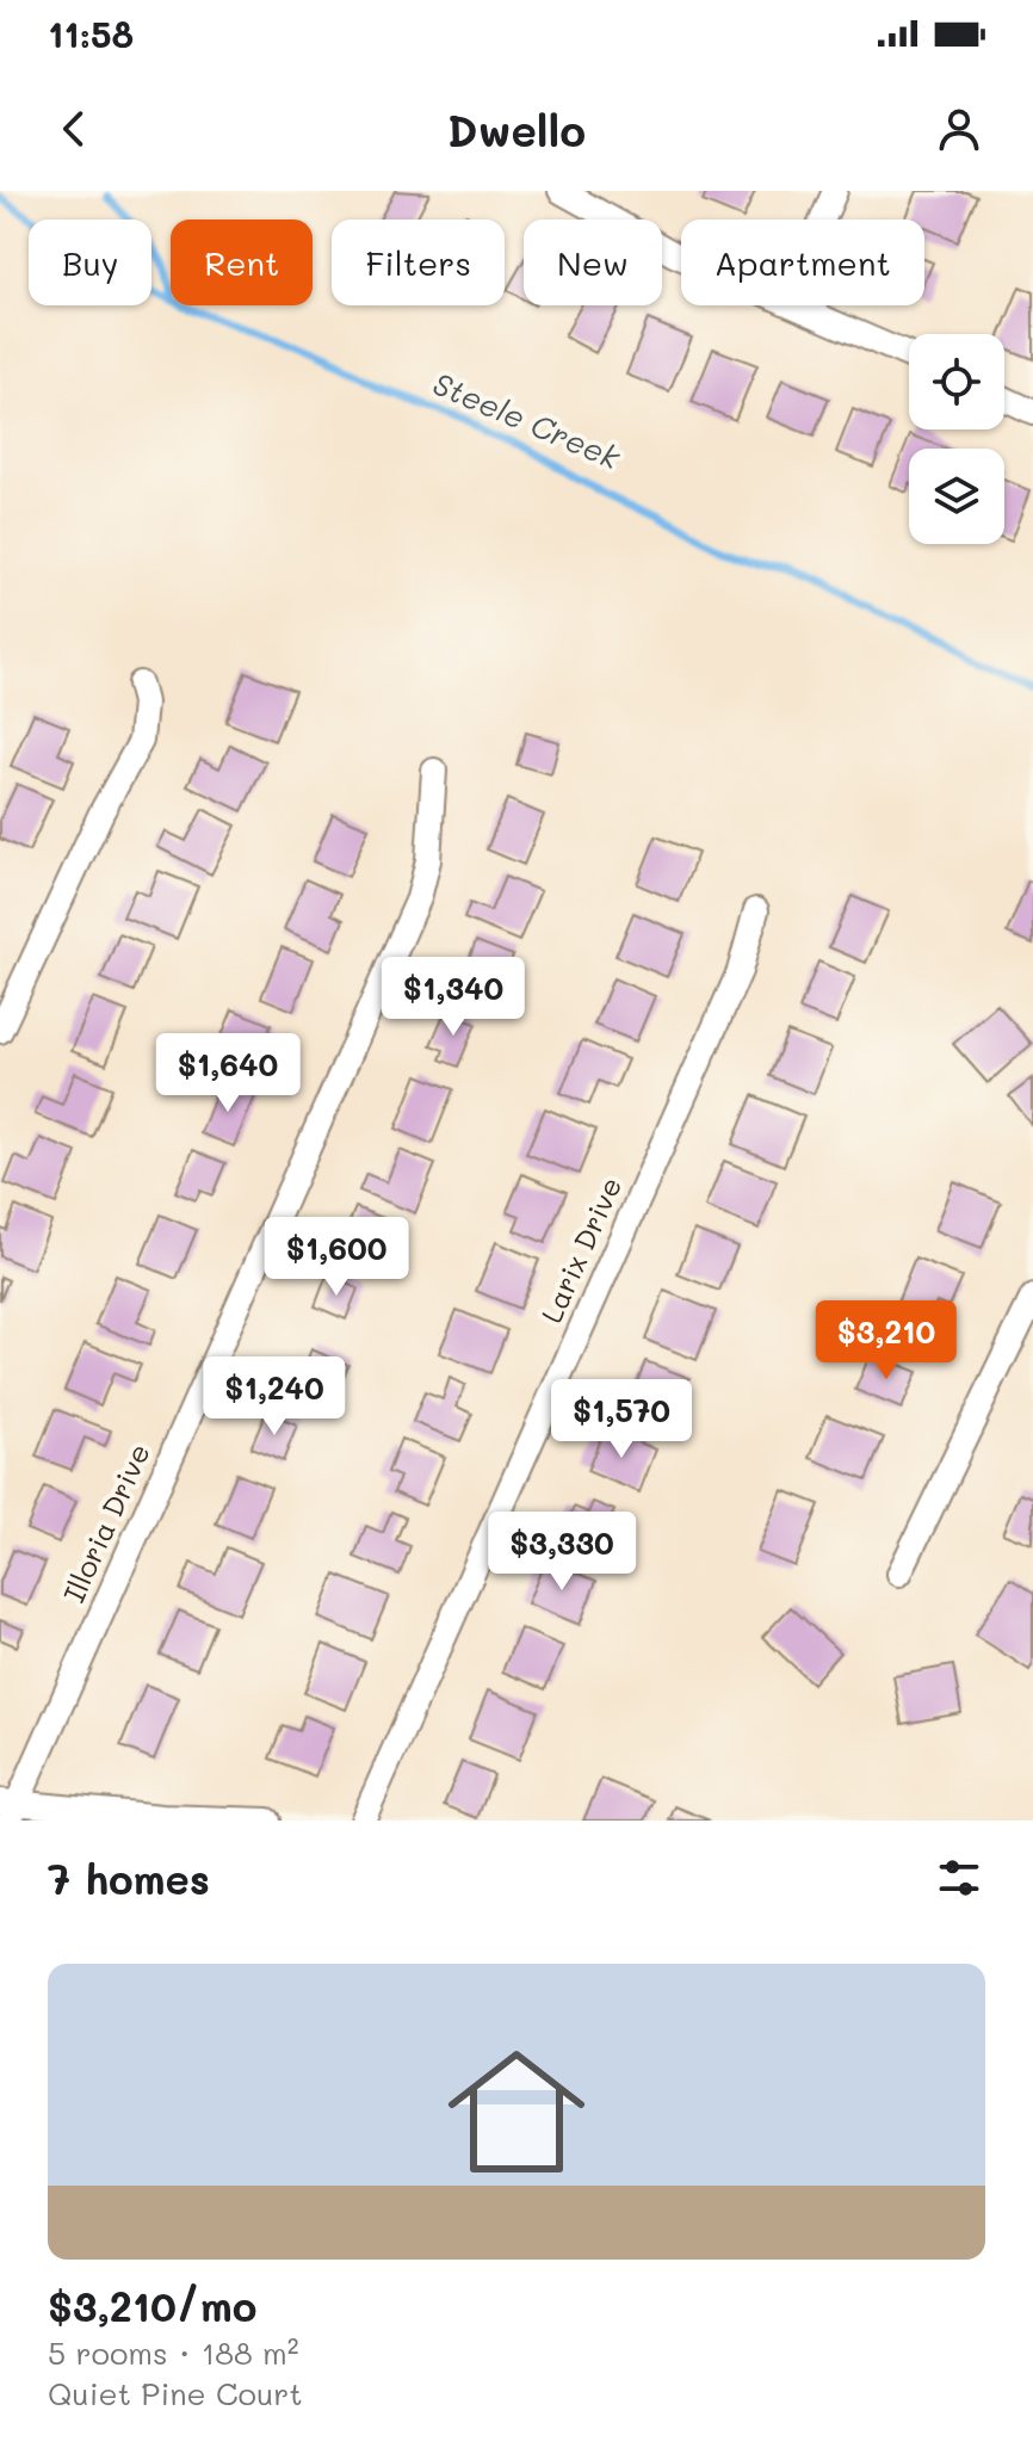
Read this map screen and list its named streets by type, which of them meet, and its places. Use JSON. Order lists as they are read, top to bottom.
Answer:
{
  "streets": {
    "street": ["Larix Drive", "Illoria Drive"]
  },
  "water": ["Steele Creek"],
  "page": {
    "status": "11:58",
    "header": "Dwello",
    "chip": [
      "Buy",
      "Rent",
      "Filters",
      "New",
      "Apartment"
    ],
    "price": [
      "$1,340",
      "$1,640",
      "$1,600",
      "$3,210",
      "$1,240",
      "$1,570",
      "$3,330"
    ],
    "heading": "7 homes",
    "list": [
      {
        "name": "$3,210/mo",
        "note": "5 rooms · 188 m² · Quiet Pine Court"
      }
    ]
  }
}
